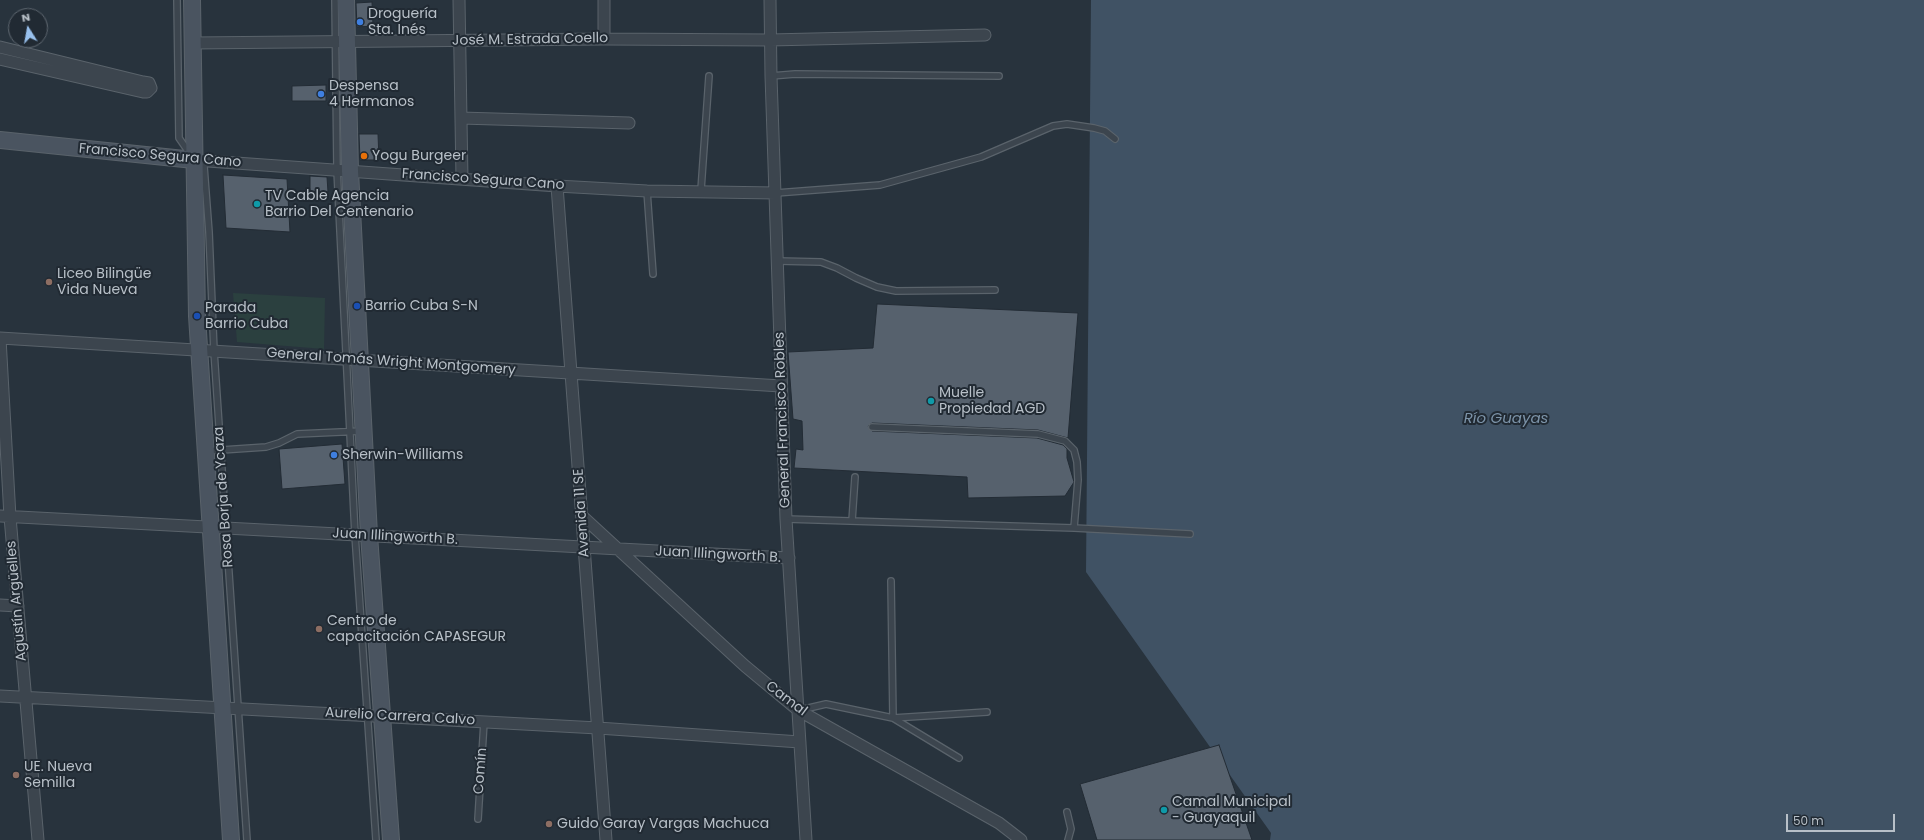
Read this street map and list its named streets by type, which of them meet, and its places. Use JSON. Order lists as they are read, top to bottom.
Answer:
{
  "streets": {
    "main road": ["Francisco Segura Cano", "Rosa Borja de Ycaza"],
    "street": [
      "José M. Estrada Coello",
      "General Tomás Wright Montgomery",
      "General Francisco Robles",
      "Avenida 11 SE",
      "Juan Illingworth B.",
      "Agustín Argüelles",
      "Camal",
      "Aurelio Carrera Calvo"
    ],
    "lane": ["Comín"]
  },
  "crossings": [
    ["José M. Estrada Coello", "General Francisco Robles"],
    ["José M. Estrada Coello", "Rosa Borja de Ycaza"],
    ["Francisco Segura Cano", "General Francisco Robles"],
    ["Francisco Segura Cano", "Rosa Borja de Ycaza"],
    ["Francisco Segura Cano", "Avenida 11 SE"],
    ["General Tomás Wright Montgomery", "General Francisco Robles"],
    ["General Tomás Wright Montgomery", "Rosa Borja de Ycaza"],
    ["General Tomás Wright Montgomery", "Avenida 11 SE"],
    ["General Tomás Wright Montgomery", "Agustín Argüelles"],
    ["General Francisco Robles", "Juan Illingworth B."],
    ["General Francisco Robles", "Camal"],
    ["General Francisco Robles", "Aurelio Carrera Calvo"],
    ["Rosa Borja de Ycaza", "Juan Illingworth B."],
    ["Rosa Borja de Ycaza", "Aurelio Carrera Calvo"],
    ["Avenida 11 SE", "Juan Illingworth B."],
    ["Avenida 11 SE", "Camal"],
    ["Avenida 11 SE", "Aurelio Carrera Calvo"],
    ["Juan Illingworth B.", "Agustín Argüelles"],
    ["Juan Illingworth B.", "Camal"],
    ["Agustín Argüelles", "Aurelio Carrera Calvo"],
    ["Aurelio Carrera Calvo", "Comín"]
  ],
  "water": ["Río Guayas"],
  "places": [
    "Droguería Sta. Inés",
    "Despensa 4 Hermanos",
    "Yogu Burgeer",
    "TV Cable Agencia Barrio Del Centenario",
    "Liceo Bilingüe Vida Nueva",
    "Barrio Cuba S-N",
    "Parada Barrio Cuba",
    "Muelle Propiedad AGD",
    "Sherwin-Williams",
    "Centro de capacitación CAPASEGUR",
    "UE. Nueva Semilla",
    "Camal Municipal - Guayaquil",
    "Guido Garay Vargas Machuca"
  ],
  "scale_bar": "50 m",
  "north": "top"
}
